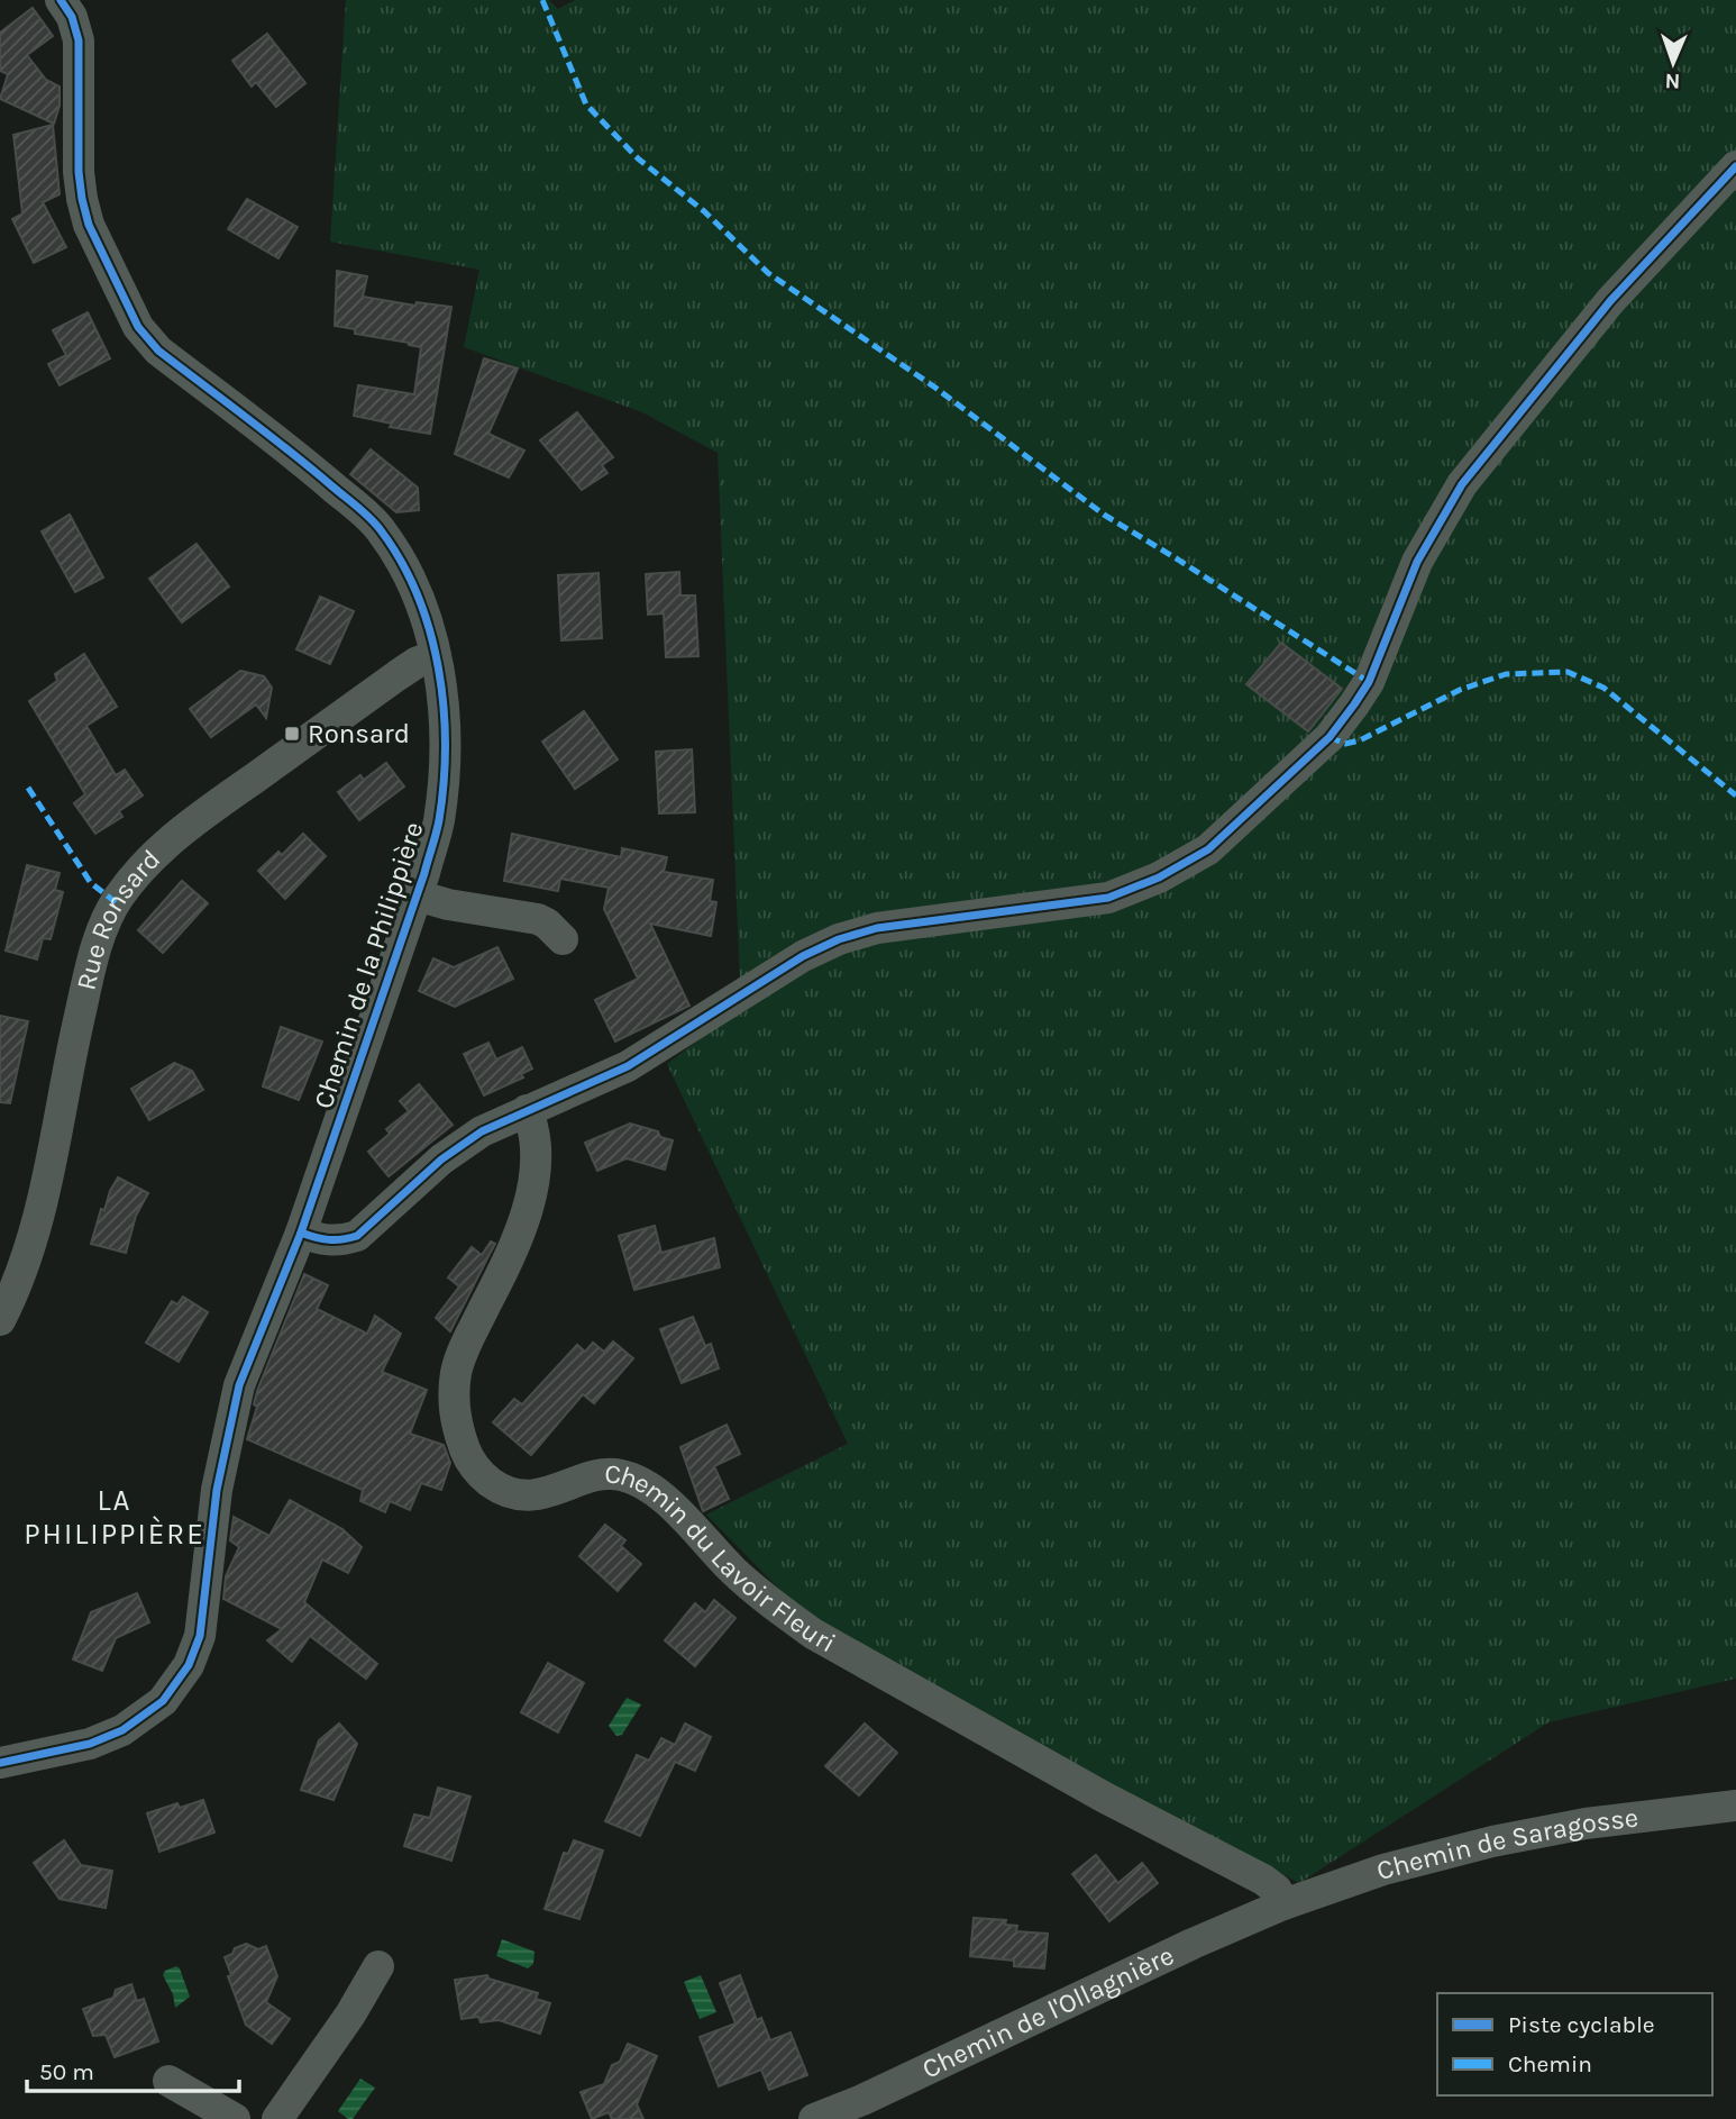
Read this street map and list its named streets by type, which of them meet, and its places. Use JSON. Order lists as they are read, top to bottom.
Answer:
{
  "streets": {
    "street": [
      "Rue Ronsard",
      "Chemin de la Philippière",
      "Chemin du Lavoir Fleuri",
      "Chemin de Saragosse",
      "Chemin de l'Ollagnière"
    ]
  },
  "crossings": [
    ["Rue Ronsard", "Chemin de la Philippière"],
    ["Chemin du Lavoir Fleuri", "Chemin de Saragosse"],
    ["Chemin du Lavoir Fleuri", "Chemin de l'Ollagnière"],
    ["Chemin de Saragosse", "Chemin de l'Ollagnière"]
  ],
  "districts": ["LA PHILIPPIÈRE"],
  "places": {
    "transit": ["Ronsard"]
  },
  "legend": ["Piste cyclable", "Chemin"],
  "scale_bar": "50 m",
  "north": "bottom"
}
